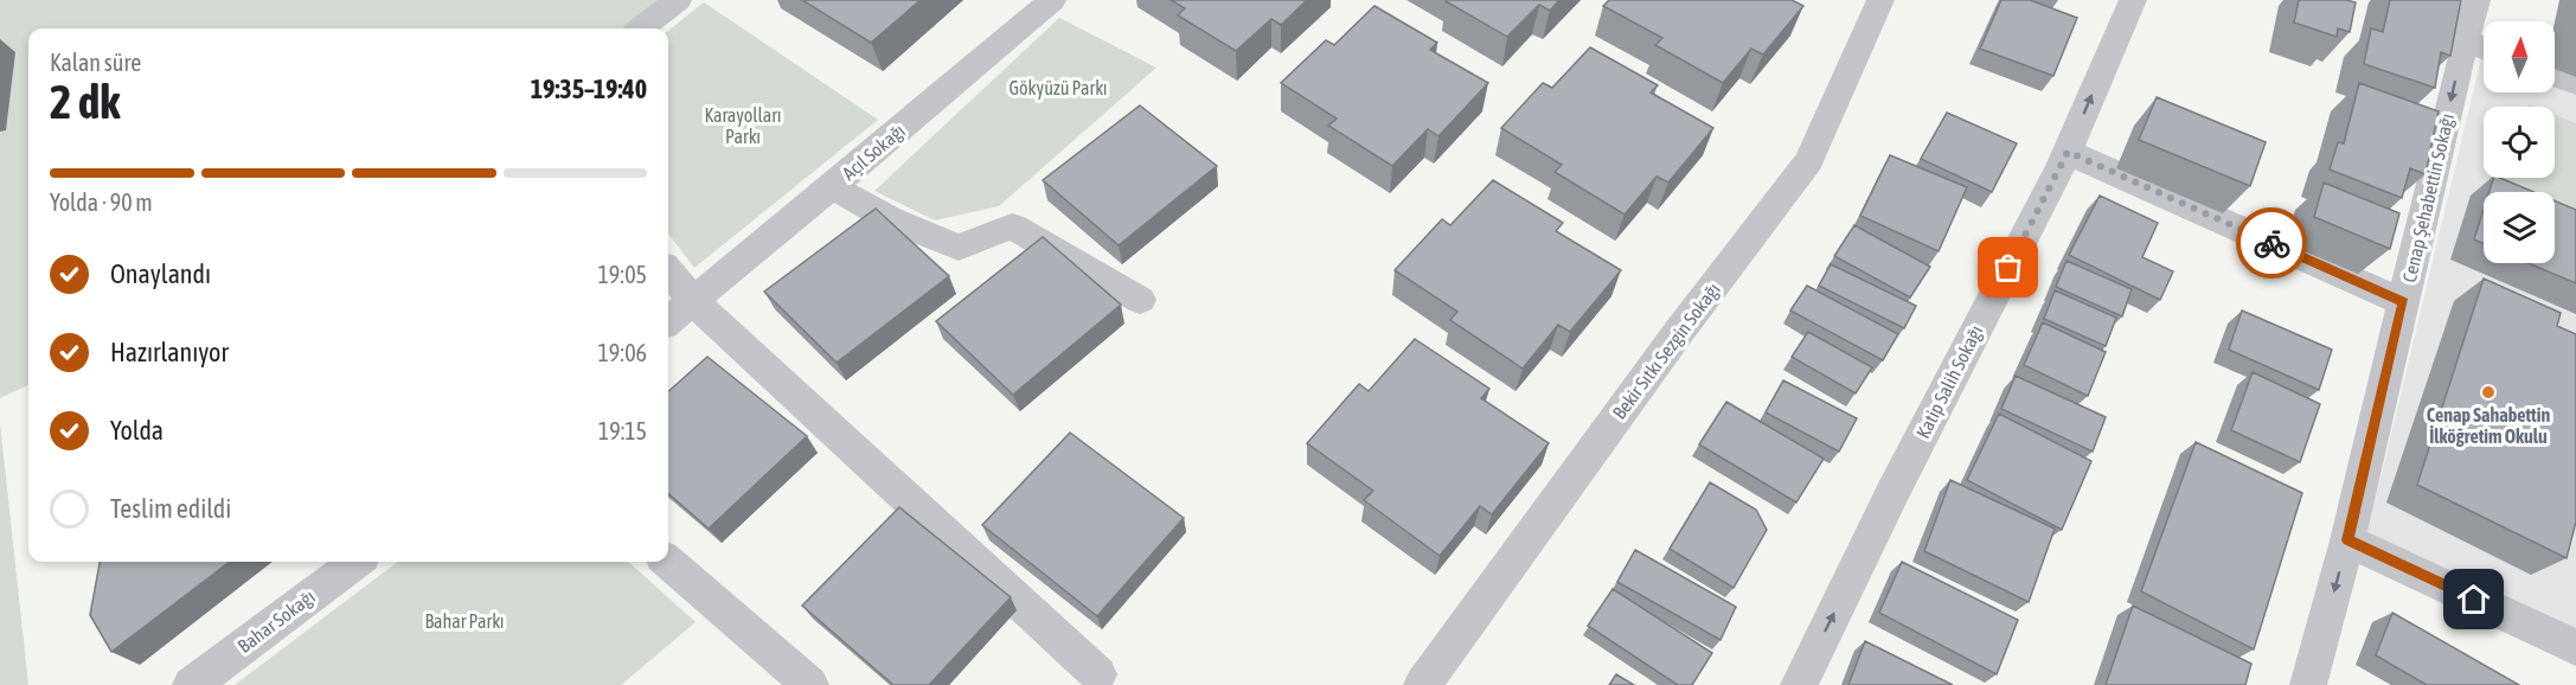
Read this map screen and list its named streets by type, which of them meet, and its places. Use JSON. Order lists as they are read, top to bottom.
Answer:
{
  "streets": {
    "street": [
      "Açıl Sokağı",
      "Cenap Şehabettin Sokağı",
      "Bekir Sıtkı Sezgin Sokağı",
      "Katip Salih Sokağı",
      "Bahar Sokağı"
    ]
  },
  "one_way": ["Cenap Şehabettin Sokağı", "Katip Salih Sokağı"],
  "parks": ["Gökyüzü Parkı", "Karayolları Parkı", "Bahar Parkı"],
  "places": ["Cenap Sahabettin İlköğretim Okulu"],
  "north": "top",
  "page": {
    "heading": ["2 dk", "Kalan süre", "19:35–19:40"],
    "bar": "Yolda · 90 m",
    "list": [
      ["Onaylandı", "19:05"],
      ["Hazırlanıyor", "19:06"],
      ["Yolda", "19:15"],
      "Teslim edildi"
    ]
  }
}
